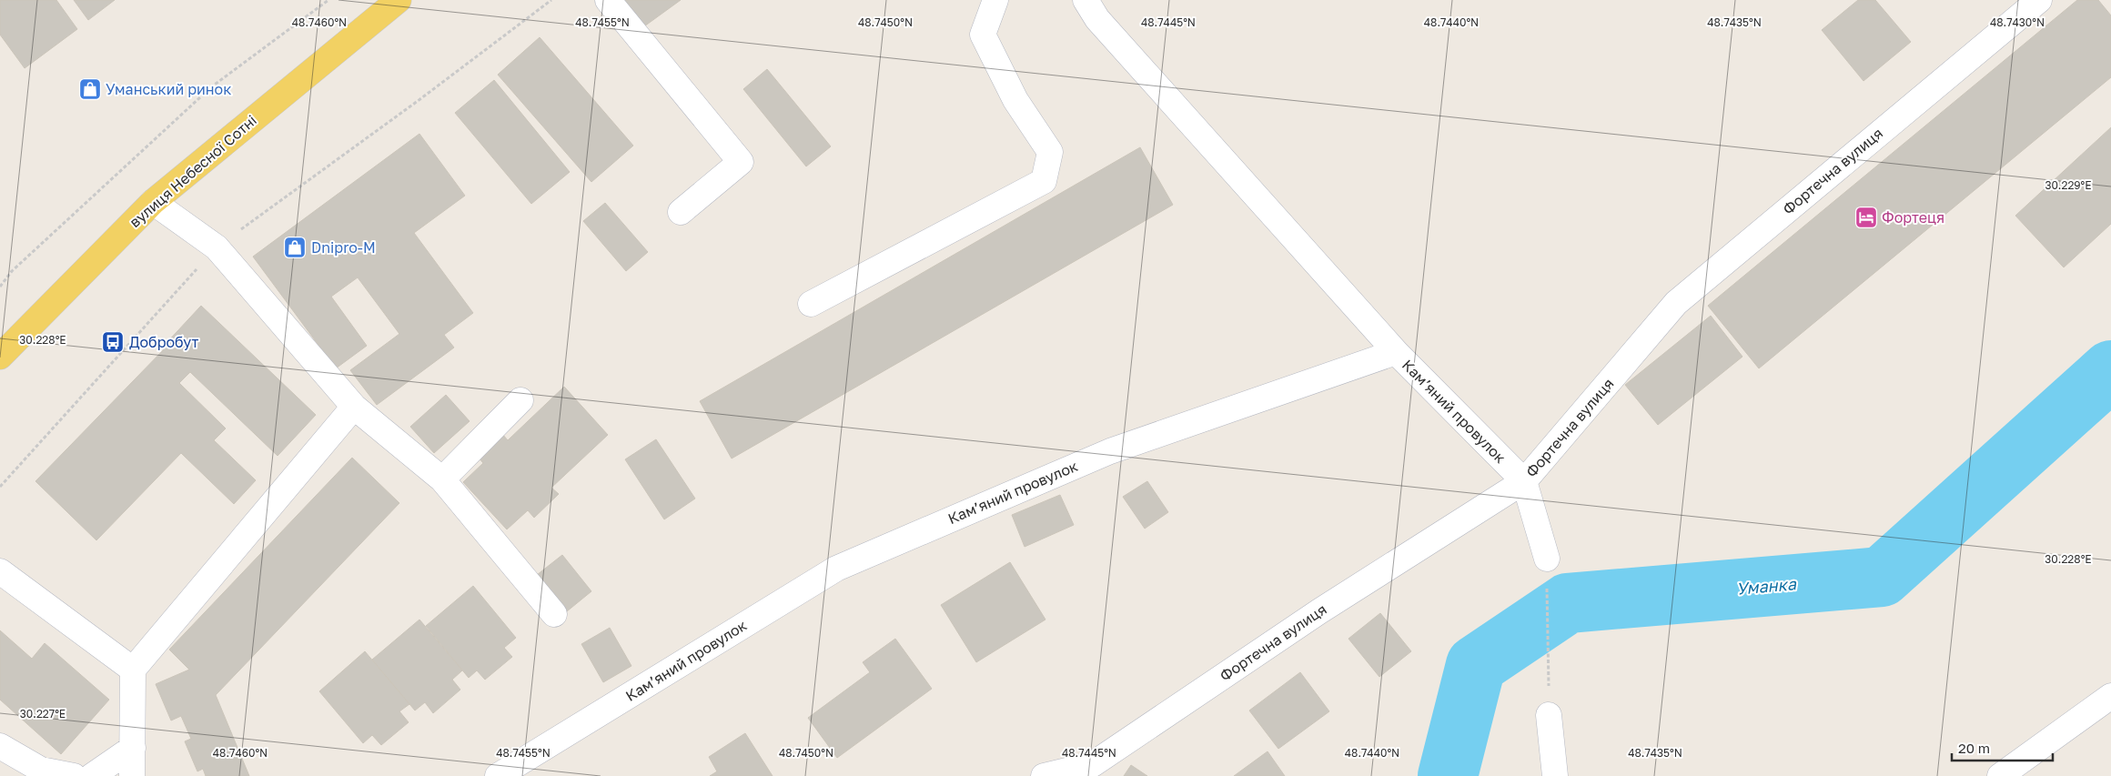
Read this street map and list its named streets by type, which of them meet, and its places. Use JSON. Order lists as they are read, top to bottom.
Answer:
{
  "streets": {
    "main road": ["вулиця Небесної Сотні"],
    "street": ["Фортечна вулиця", "Камʼяний провулок"]
  },
  "crossings": [
    ["Фортечна вулиця", "Камʼяний провулок"]
  ],
  "water": ["Уманка"],
  "places": {
    "shop": ["Уманський ринок", "Dnipro-M"],
    "hotel": ["Фортеця"],
    "bus stop": ["Добробут"]
  },
  "scale_bar": "20 m",
  "coordinates": [
    "48.7460°N",
    "48.7455°N",
    "48.7450°N",
    "48.7445°N",
    "48.7440°N",
    "48.7435°N",
    "48.7430°N",
    "30.229°E",
    "30.228°E",
    "30.227°E"
  ]
}
